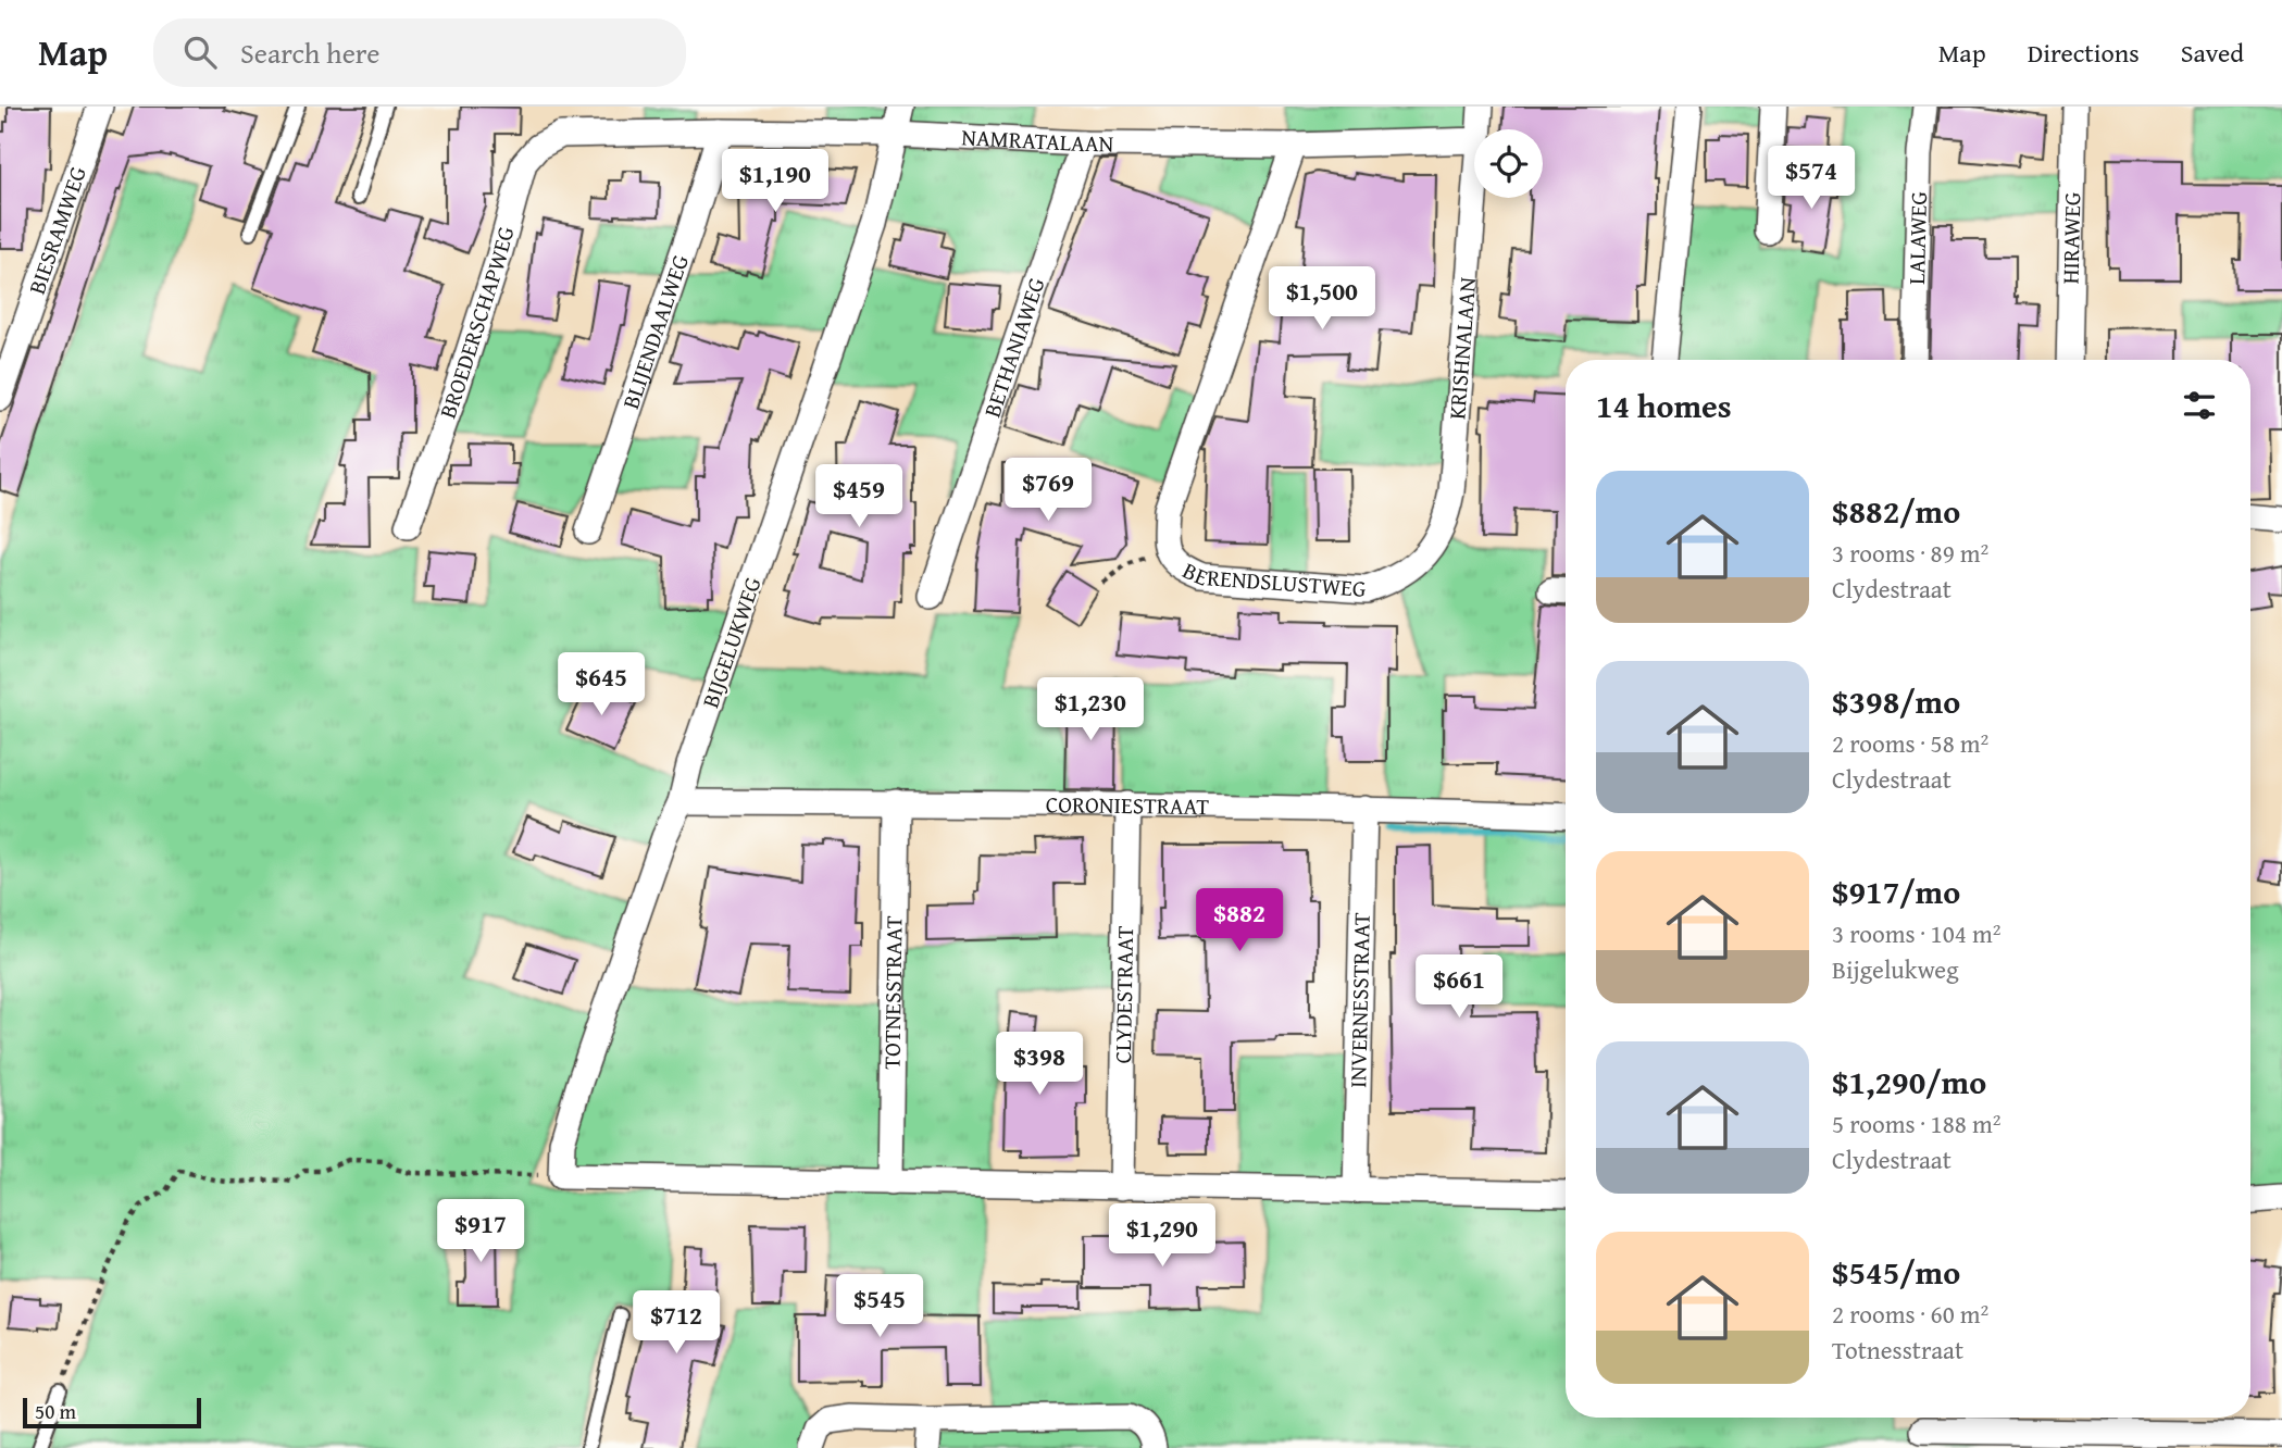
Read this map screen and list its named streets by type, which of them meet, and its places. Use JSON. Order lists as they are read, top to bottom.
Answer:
{
  "streets": {
    "street": [
      "NAMRATALAAN",
      "BIESRAMWEG",
      "LALAWEG",
      "HIRAWEG",
      "BROEDERSCHAPWEG",
      "BLIJENDAALWEG",
      "KRISHNALAAN",
      "BETHANIAWEG",
      "BERENDSLUSTWEG",
      "BIJGELUKWEG",
      "CORONIESTRAAT",
      "TOTNESSTRAAT",
      "CLYDESTRAAT",
      "INVERNESSTRAAT"
    ]
  },
  "crossings": [
    ["NAMRATALAAN", "BROEDERSCHAPWEG"],
    ["NAMRATALAAN", "BLIJENDAALWEG"],
    ["NAMRATALAAN", "BETHANIAWEG"],
    ["NAMRATALAAN", "BIJGELUKWEG"],
    ["KRISHNALAAN", "BERENDSLUSTWEG"],
    ["BIJGELUKWEG", "CORONIESTRAAT"],
    ["CORONIESTRAAT", "TOTNESSTRAAT"],
    ["CORONIESTRAAT", "CLYDESTRAAT"],
    ["CORONIESTRAAT", "INVERNESSTRAAT"]
  ],
  "scale_bar": "50 m",
  "page": {
    "header": "Map",
    "search": "Search here",
    "nav": ["Map", "Directions", "Saved"],
    "price": [
      "$574",
      "$1,190",
      "$1,500",
      "$769",
      "$459",
      "$645",
      "$1,230",
      "$882",
      "$661",
      "$398",
      "$917",
      "$1,290",
      "$545",
      "$712"
    ],
    "heading": "14 homes",
    "list": [
      {
        "name": "$882/mo",
        "note": "3 rooms · 89 m² · Clydestraat"
      },
      {
        "name": "$398/mo",
        "note": "2 rooms · 58 m² · Clydestraat"
      },
      {
        "name": "$917/mo",
        "note": "3 rooms · 104 m² · Bijgelukweg"
      },
      {
        "name": "$1,290/mo",
        "note": "5 rooms · 188 m² · Clydestraat"
      },
      {
        "name": "$545/mo",
        "note": "2 rooms · 60 m² · Totnesstraat"
      }
    ],
    "scale": "50 m"
  }
}
